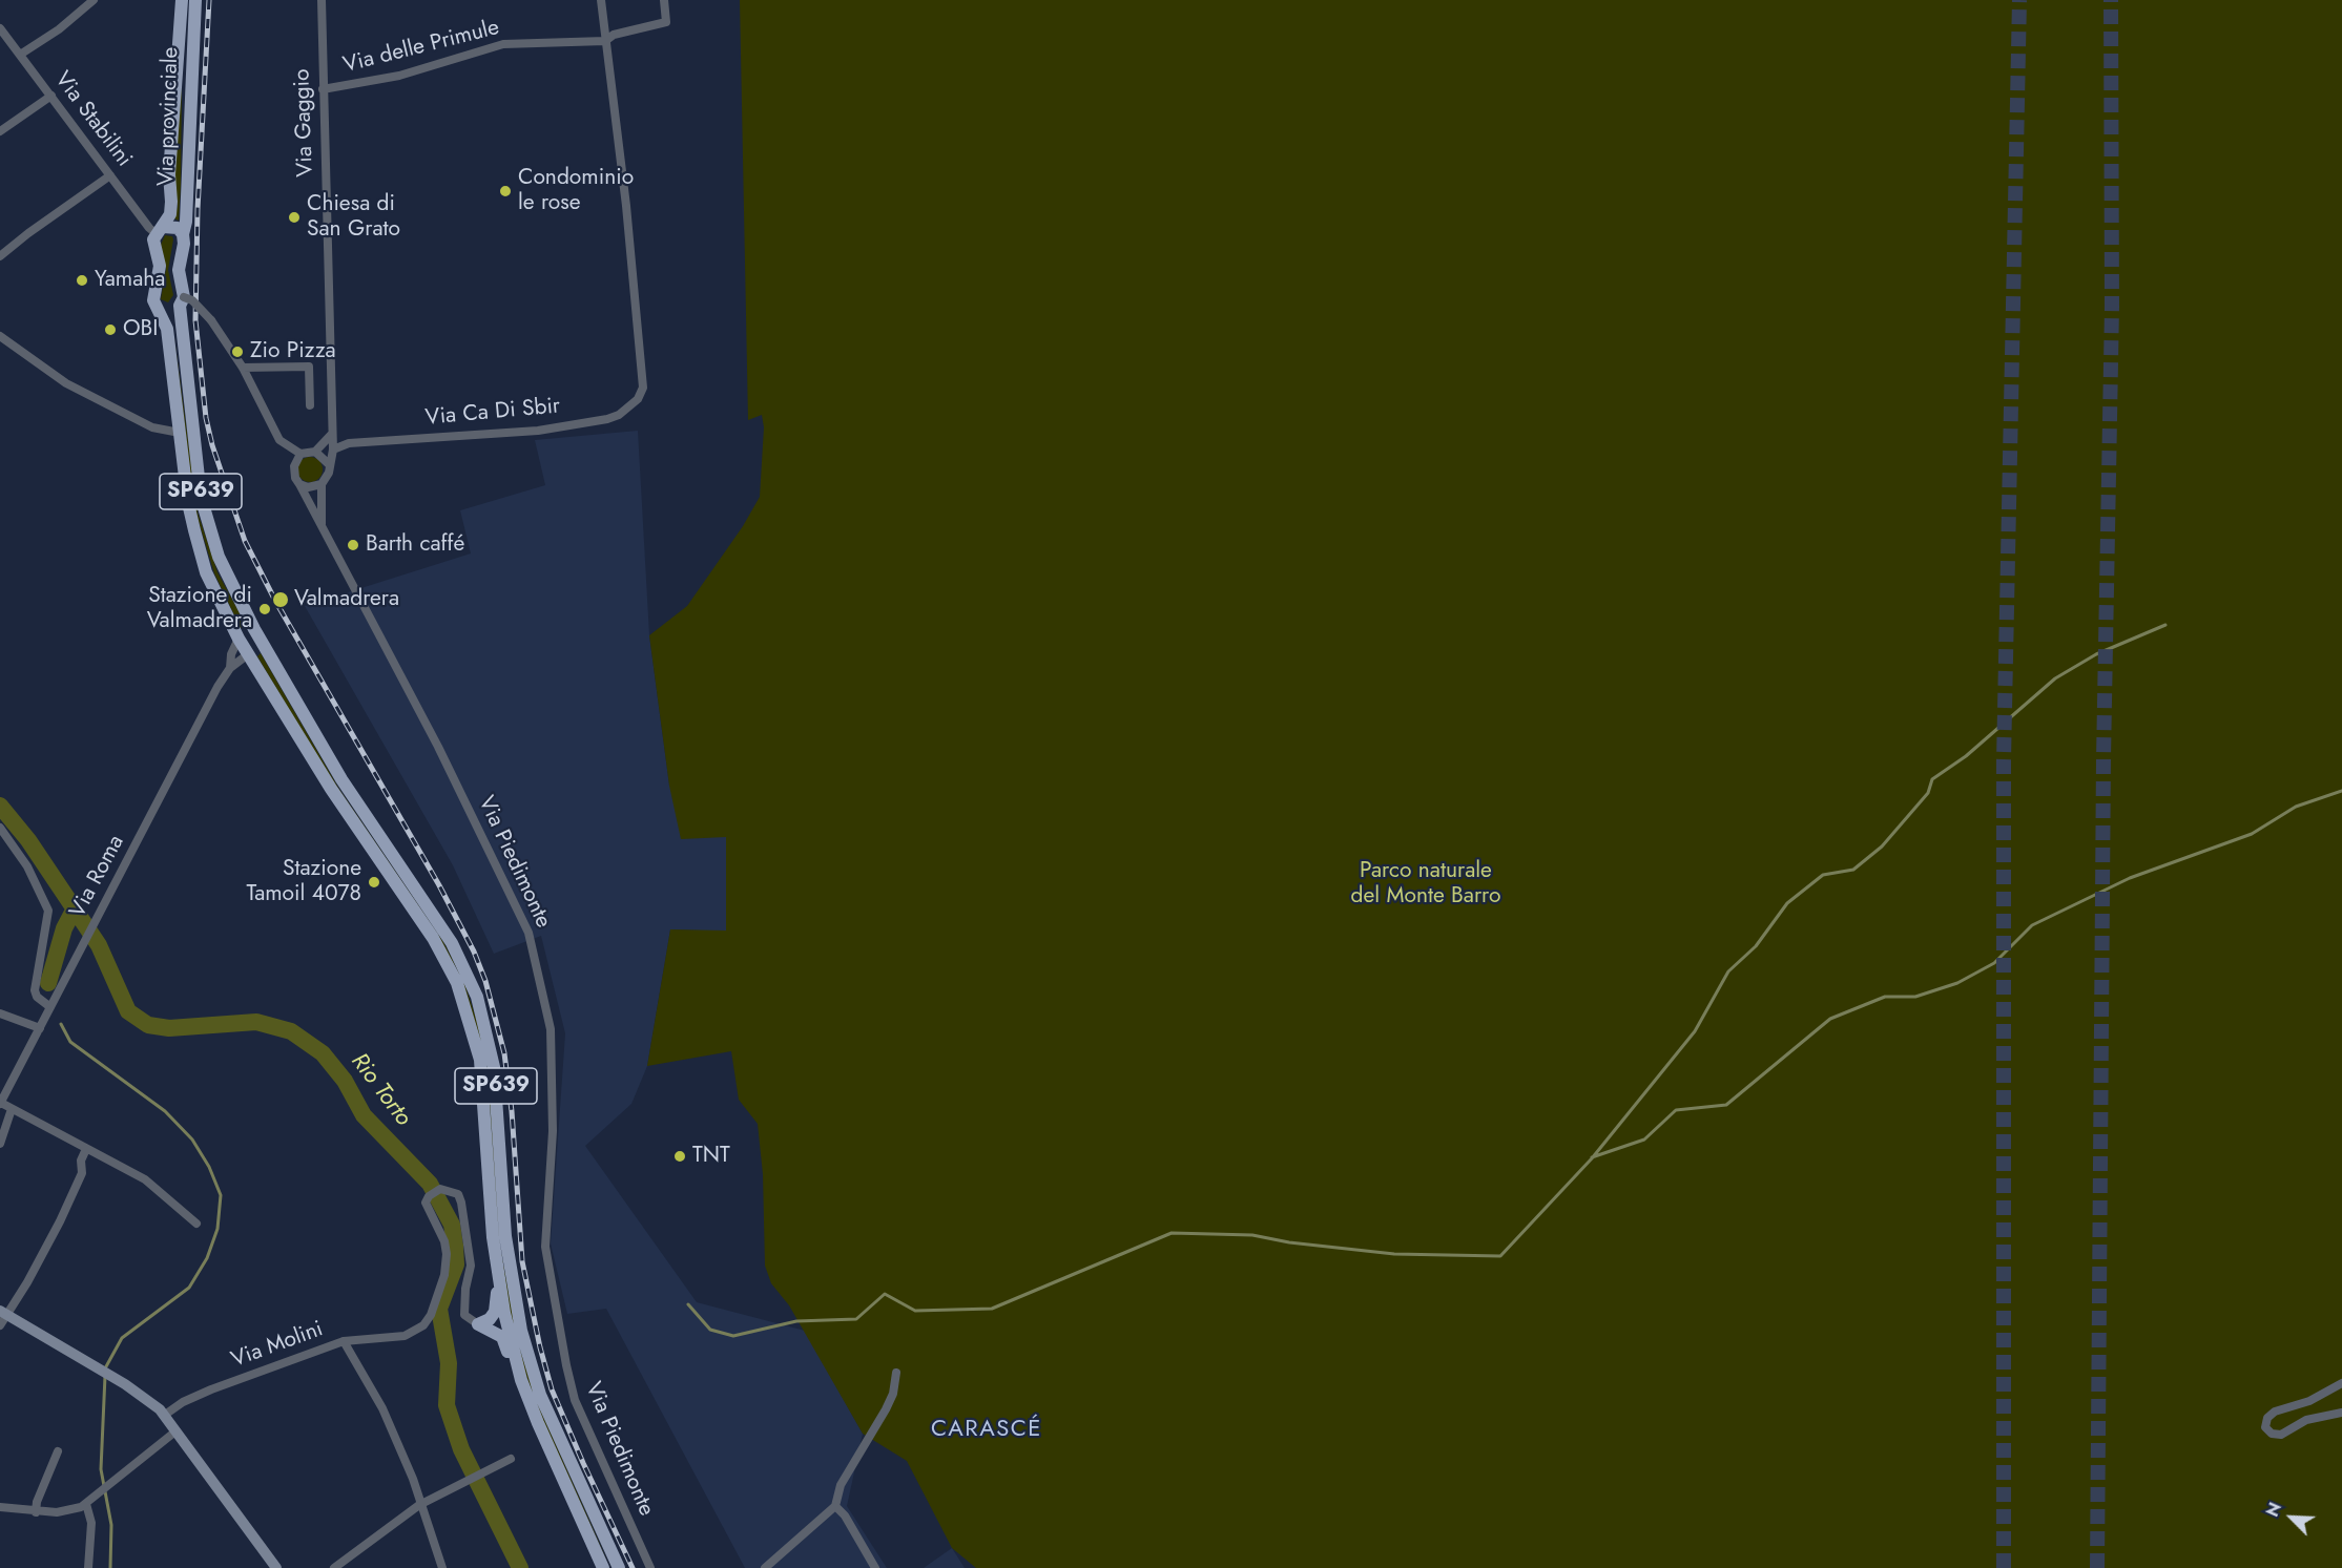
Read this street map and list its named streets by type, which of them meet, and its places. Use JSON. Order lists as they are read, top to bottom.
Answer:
{
  "streets": {
    "main road": ["Via provinciale", "SP639"],
    "street": [
      "Via delle Primule",
      "Via Stabilini",
      "Via Gaggio",
      "Via Ca Di Sbir",
      "Via Piedimonte",
      "Via Roma",
      "Via Molini"
    ]
  },
  "crossings": [
    ["Via delle Primule", "Via Gaggio"],
    ["Via delle Primule", "Via Ca Di Sbir"],
    ["Via provinciale", "SP639"],
    ["Via Stabilini", "SP639"],
    ["Via Gaggio", "Via Ca Di Sbir"],
    ["Via Gaggio", "Via Piedimonte"],
    ["SP639", "Via Roma"]
  ],
  "districts": ["CARASCÉ"],
  "water": ["Rio Torto"],
  "parks": ["Parco naturale del Monte Barro"],
  "places": [
    "Condominio le rose",
    "Chiesa di San Grato",
    "Yamaha",
    "OBI",
    "Zio Pizza",
    "Barth caffé",
    "Valmadrera",
    "Stazione di Valmadrera",
    "Stazione Tamoil 4078",
    "TNT"
  ],
  "north": "top left"
}
